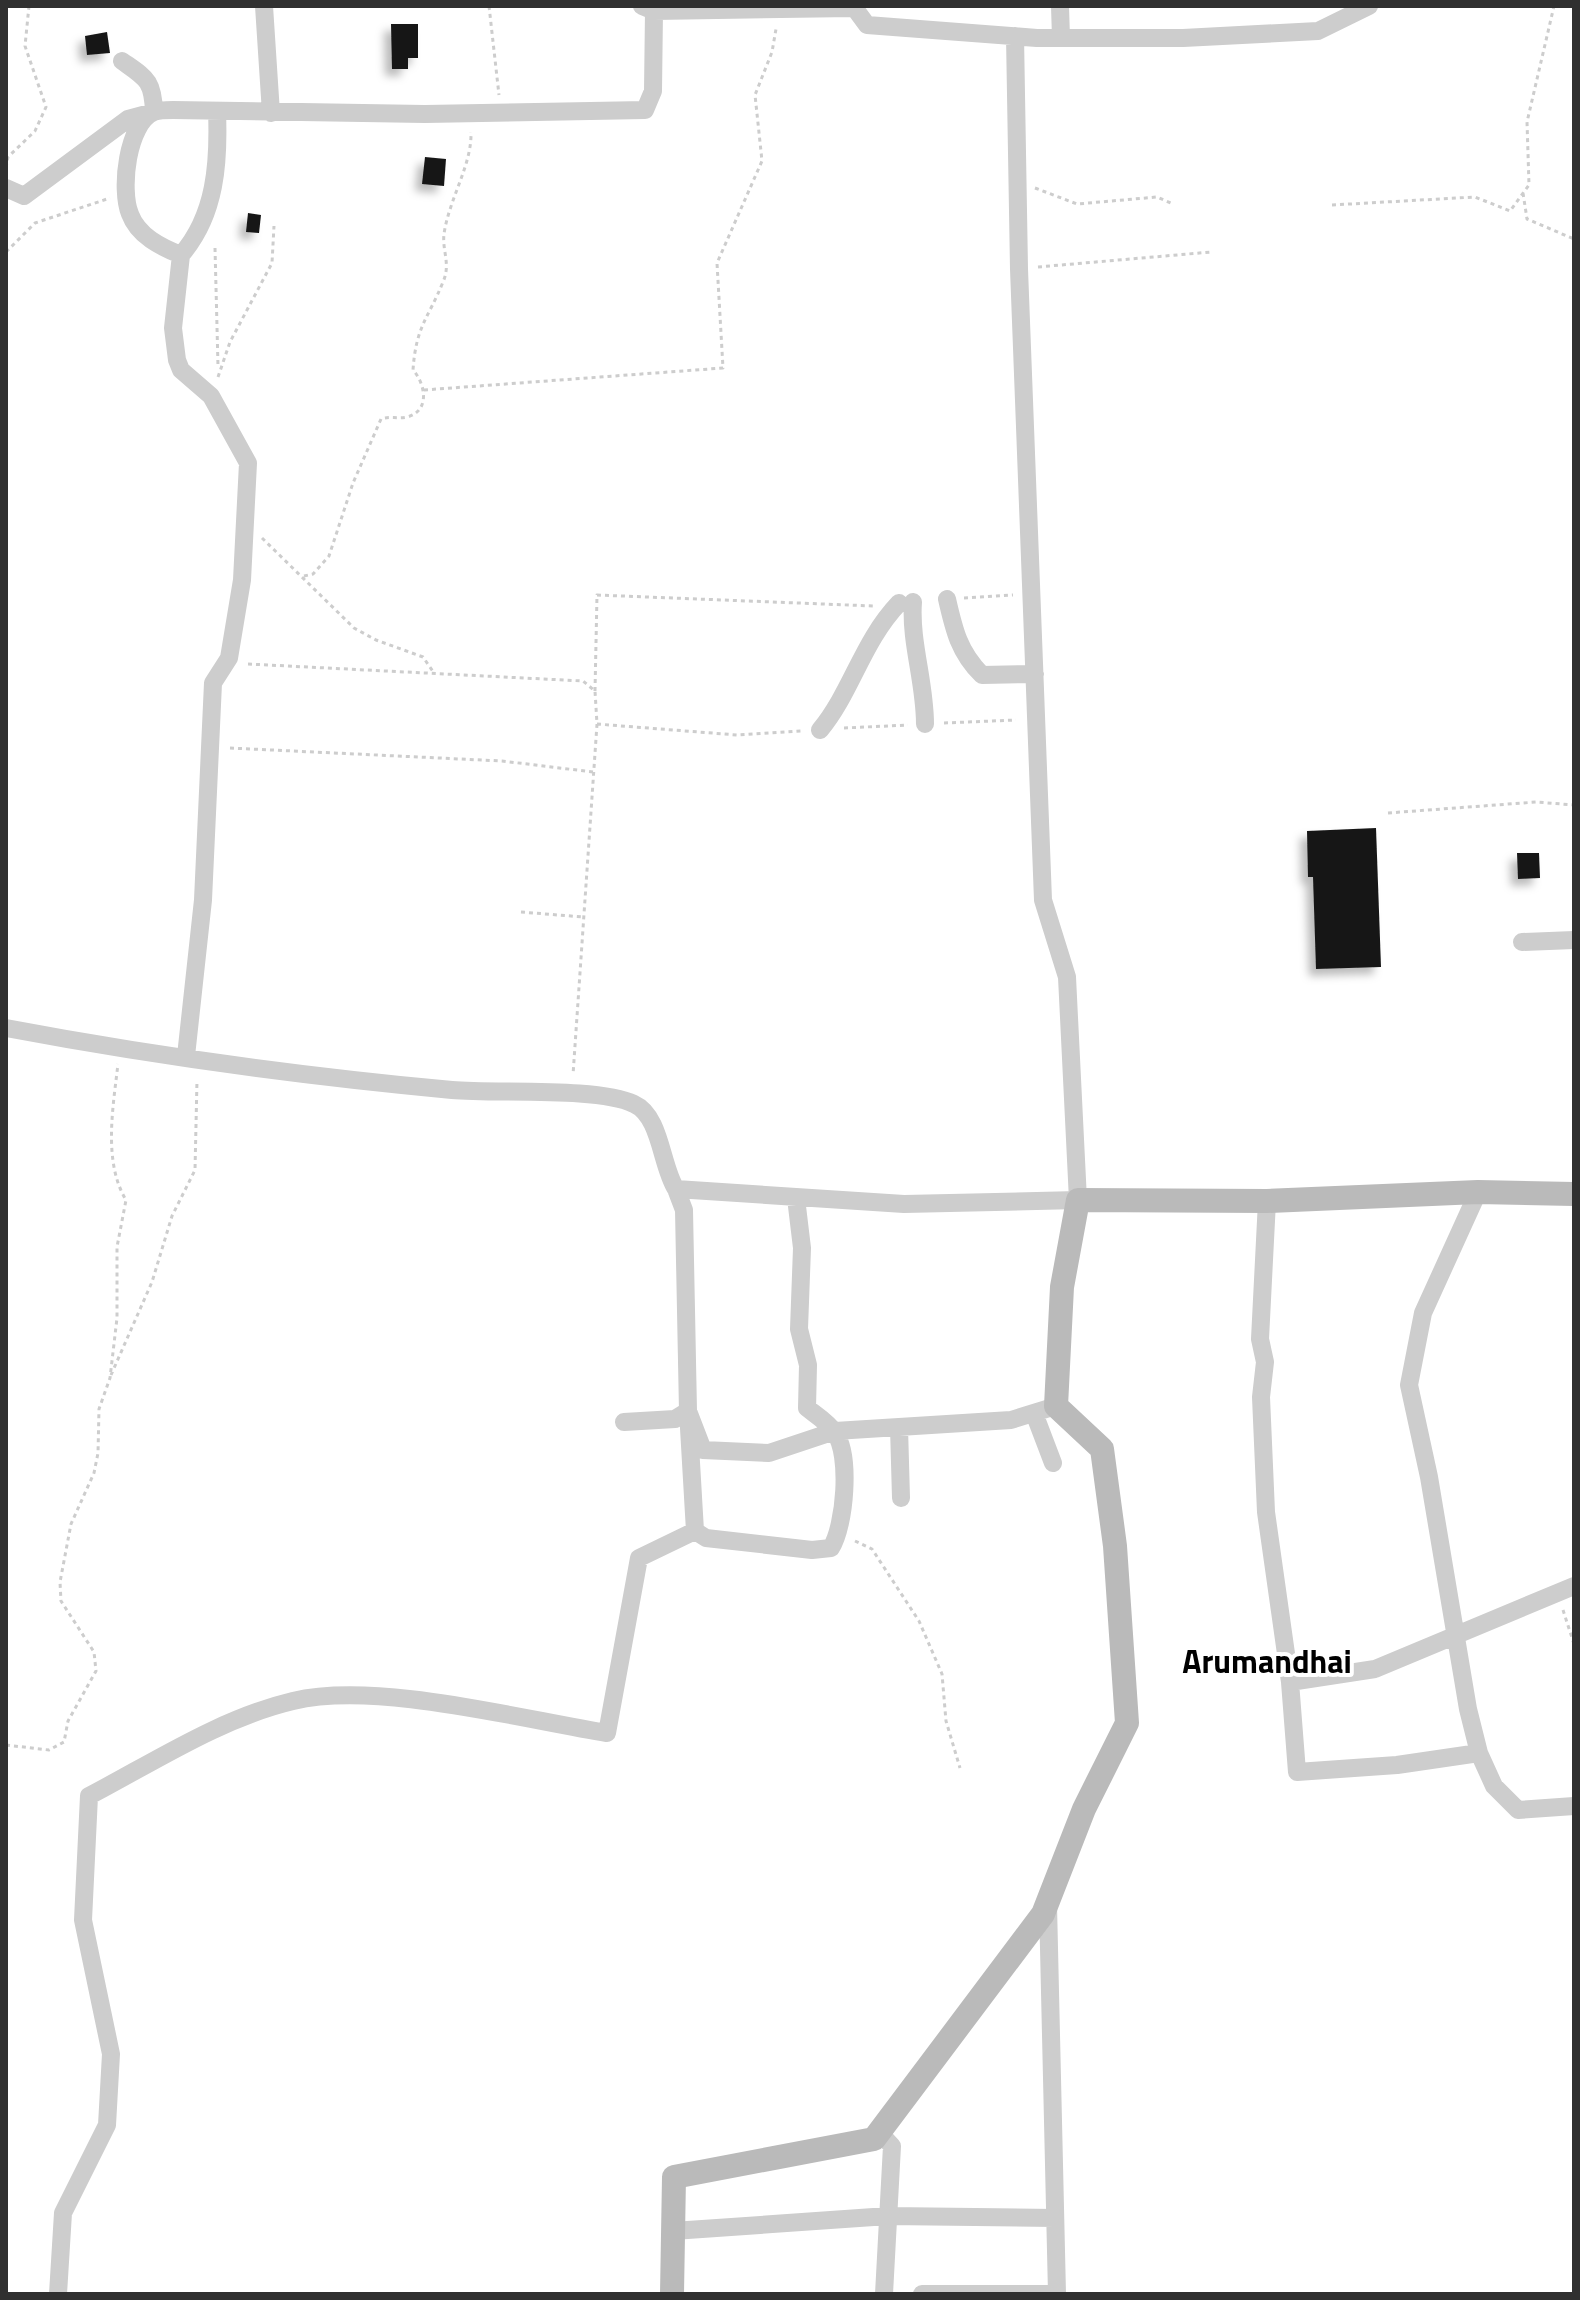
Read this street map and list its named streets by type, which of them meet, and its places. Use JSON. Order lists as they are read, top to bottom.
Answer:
{
  "districts": ["Arumandhai"]
}
